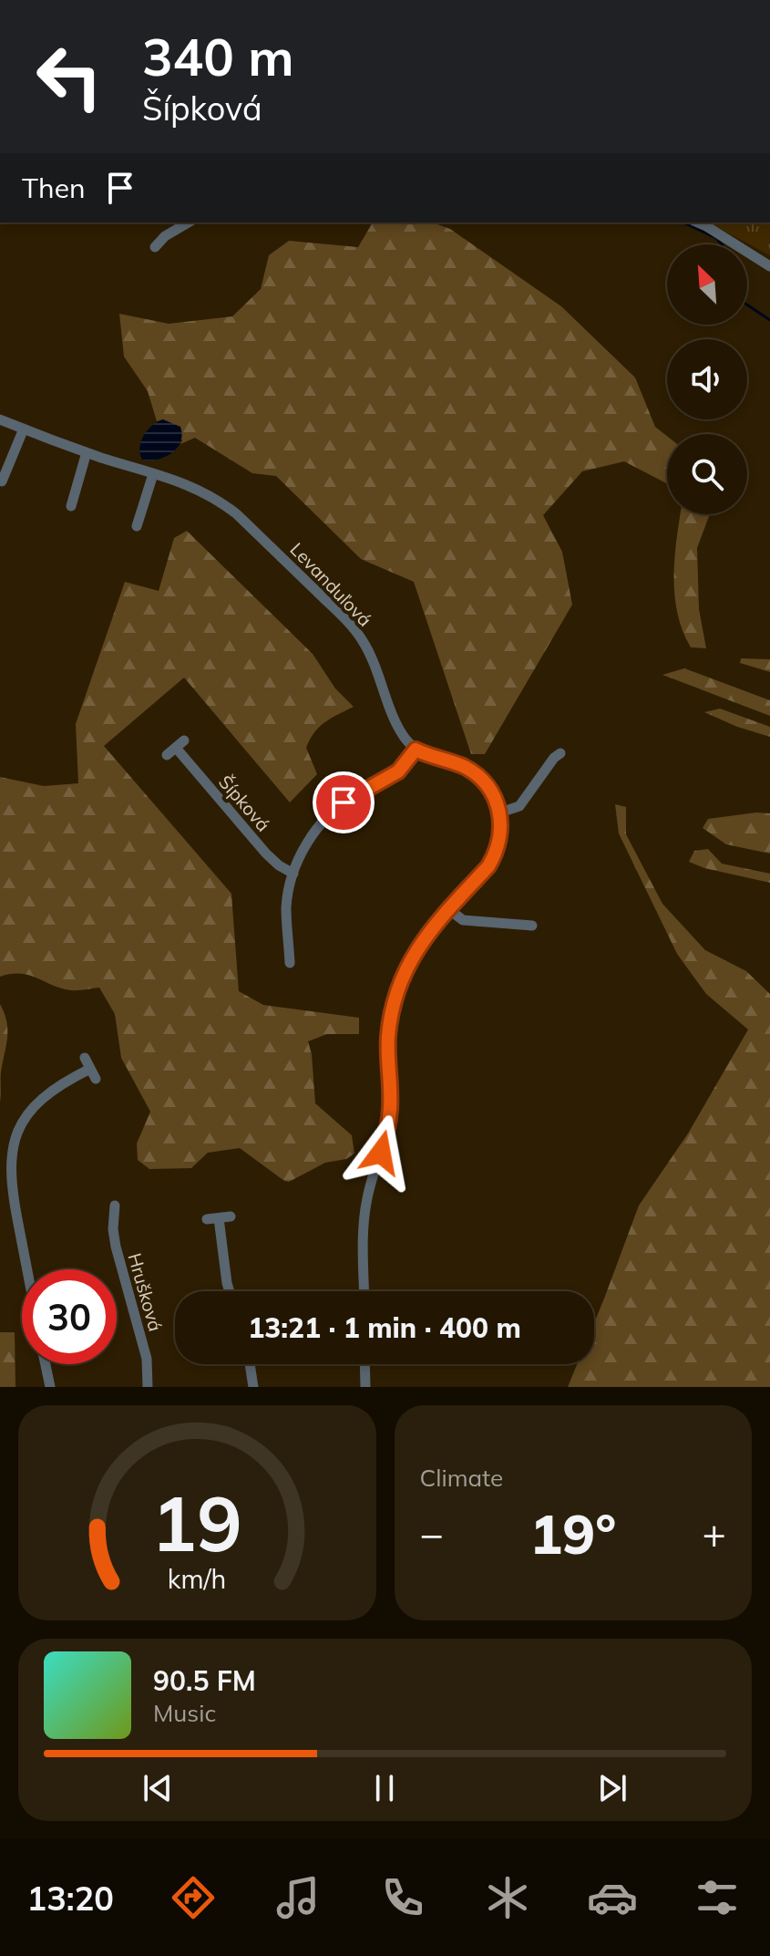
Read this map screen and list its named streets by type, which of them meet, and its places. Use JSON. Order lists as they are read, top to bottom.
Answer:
{
  "streets": {
    "street": ["Levanduľová", "Šípková", "Hrušková"]
  },
  "north": "top left",
  "page": {
    "turn": ["340 m", "Šípková"],
    "then": "Then",
    "limit": "30",
    "trip": "13:21 · 1 min · 400 m",
    "tile": "Climate",
    "heat": ["−", "19°", "+"],
    "song": ["90.5 FM", "Music"],
    "tabs": "13:20",
    "gauge": ["19", "km/h"]
  }
}
